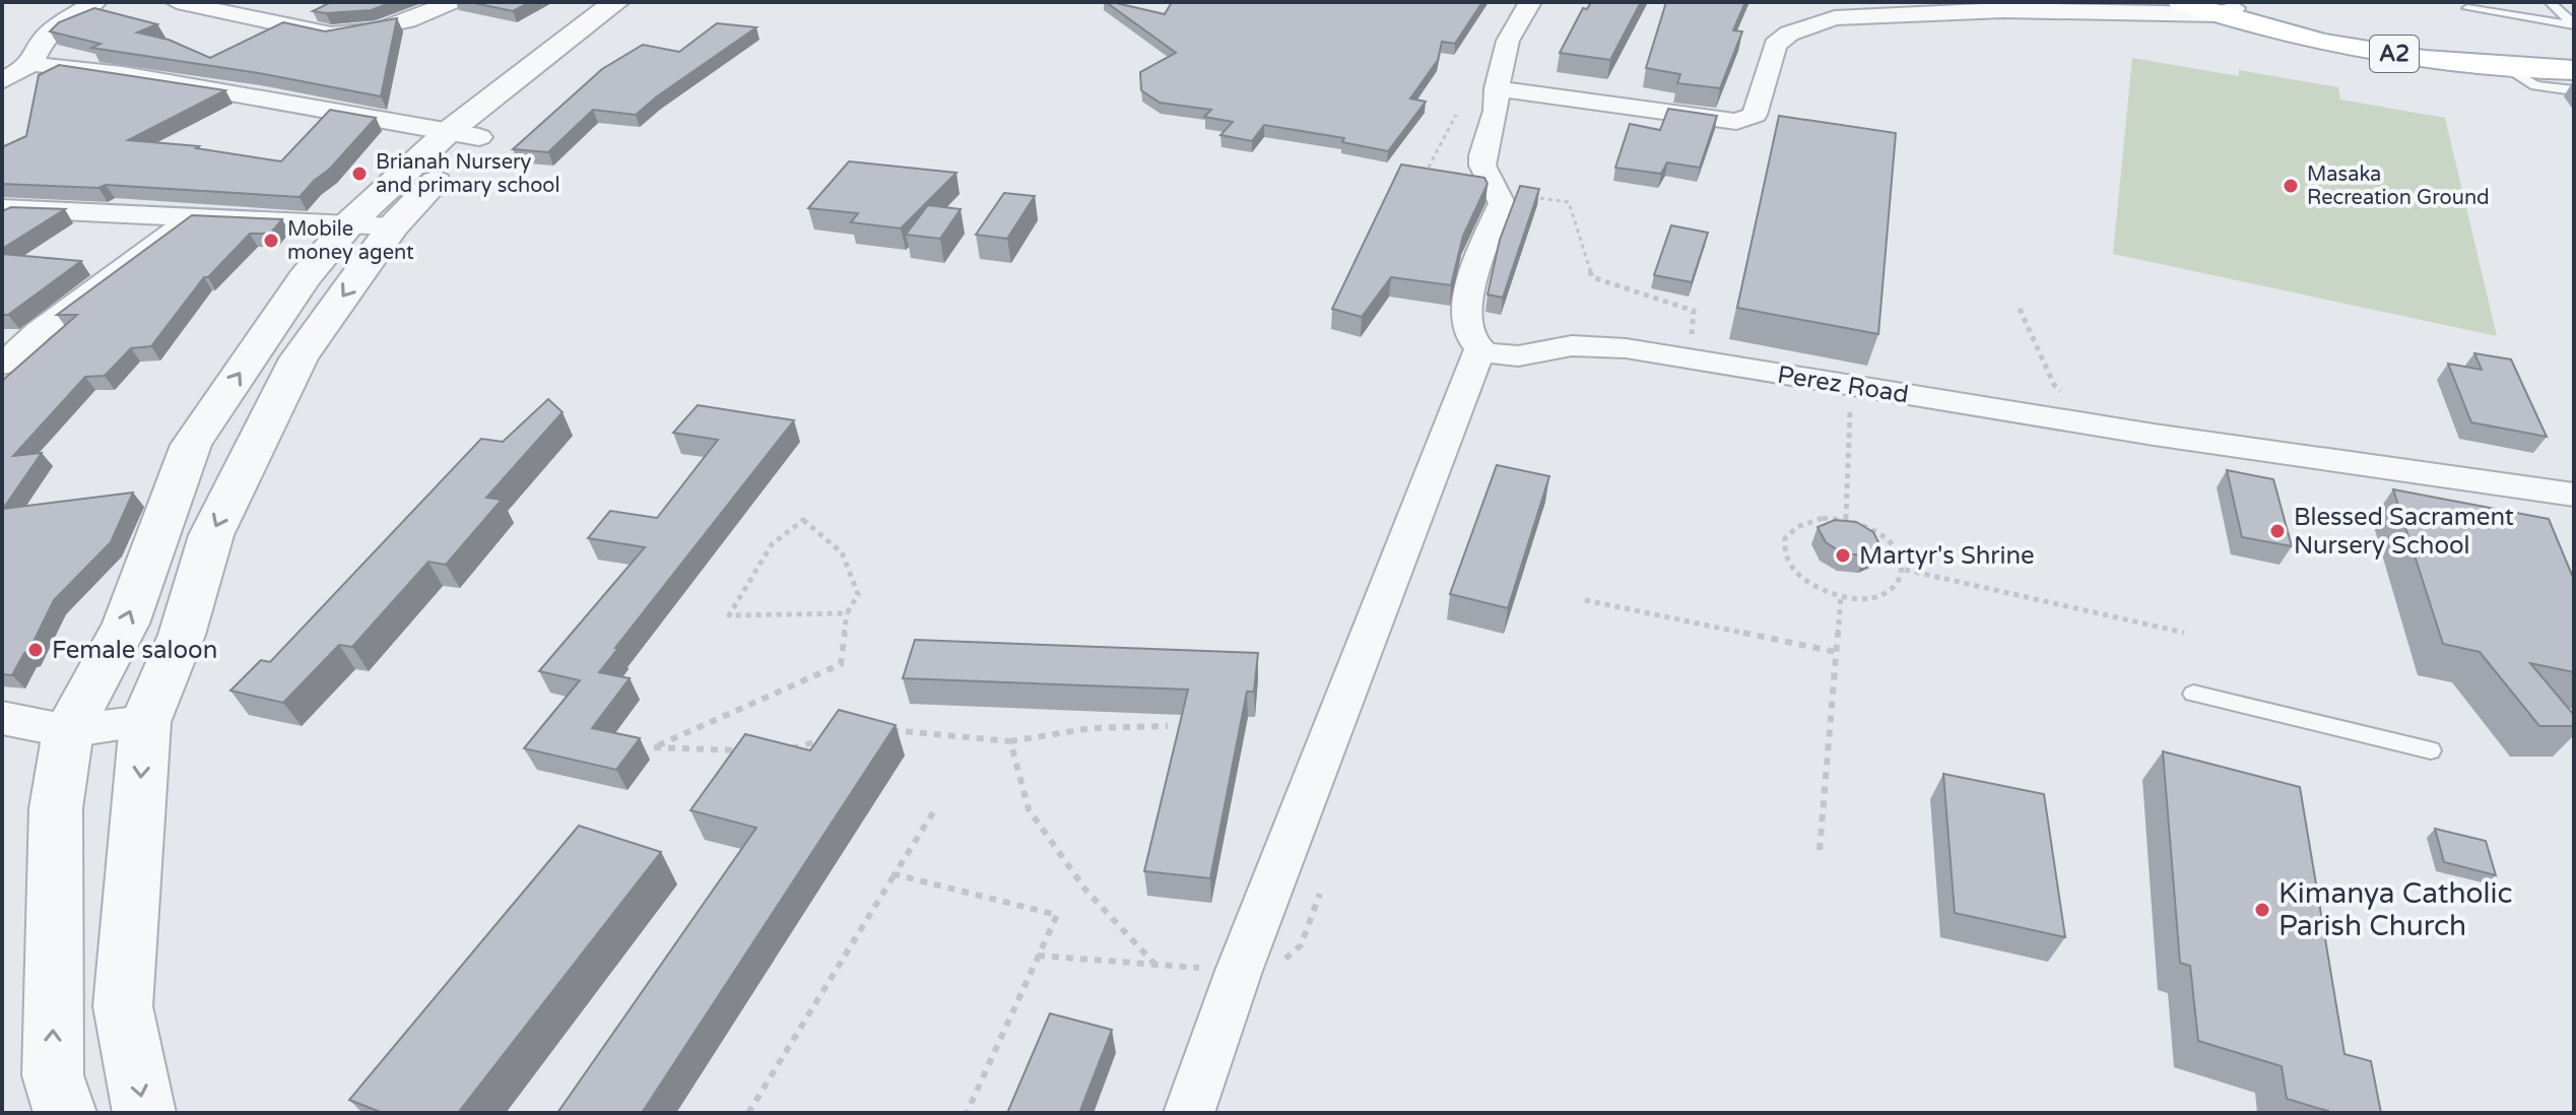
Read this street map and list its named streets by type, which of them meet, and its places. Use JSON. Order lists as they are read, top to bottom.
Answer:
{
  "streets": {
    "main road": ["A2"],
    "street": ["Perez Road"]
  },
  "places": [
    "Brianah Nursery and primary school",
    "Masaka Recreation Ground",
    "Mobile money agent",
    "Blessed Sacrament Nursery School",
    "Martyr's Shrine",
    "Female saloon",
    "Kimanya Catholic Parish Church"
  ]
}
